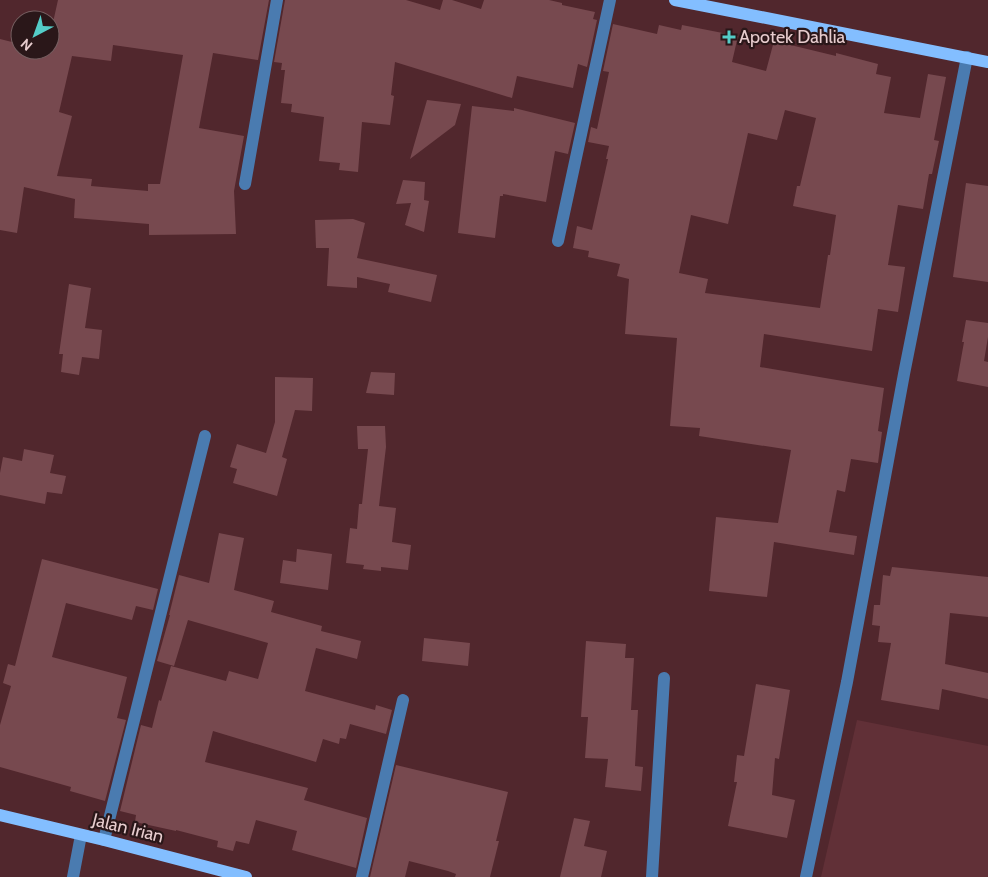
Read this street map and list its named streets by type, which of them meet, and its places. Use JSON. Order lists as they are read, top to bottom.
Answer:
{
  "streets": {
    "main road": ["Jalan Irian"]
  },
  "places": {
    "health": ["Apotek Dahlia"]
  },
  "north": "bottom left"
}
